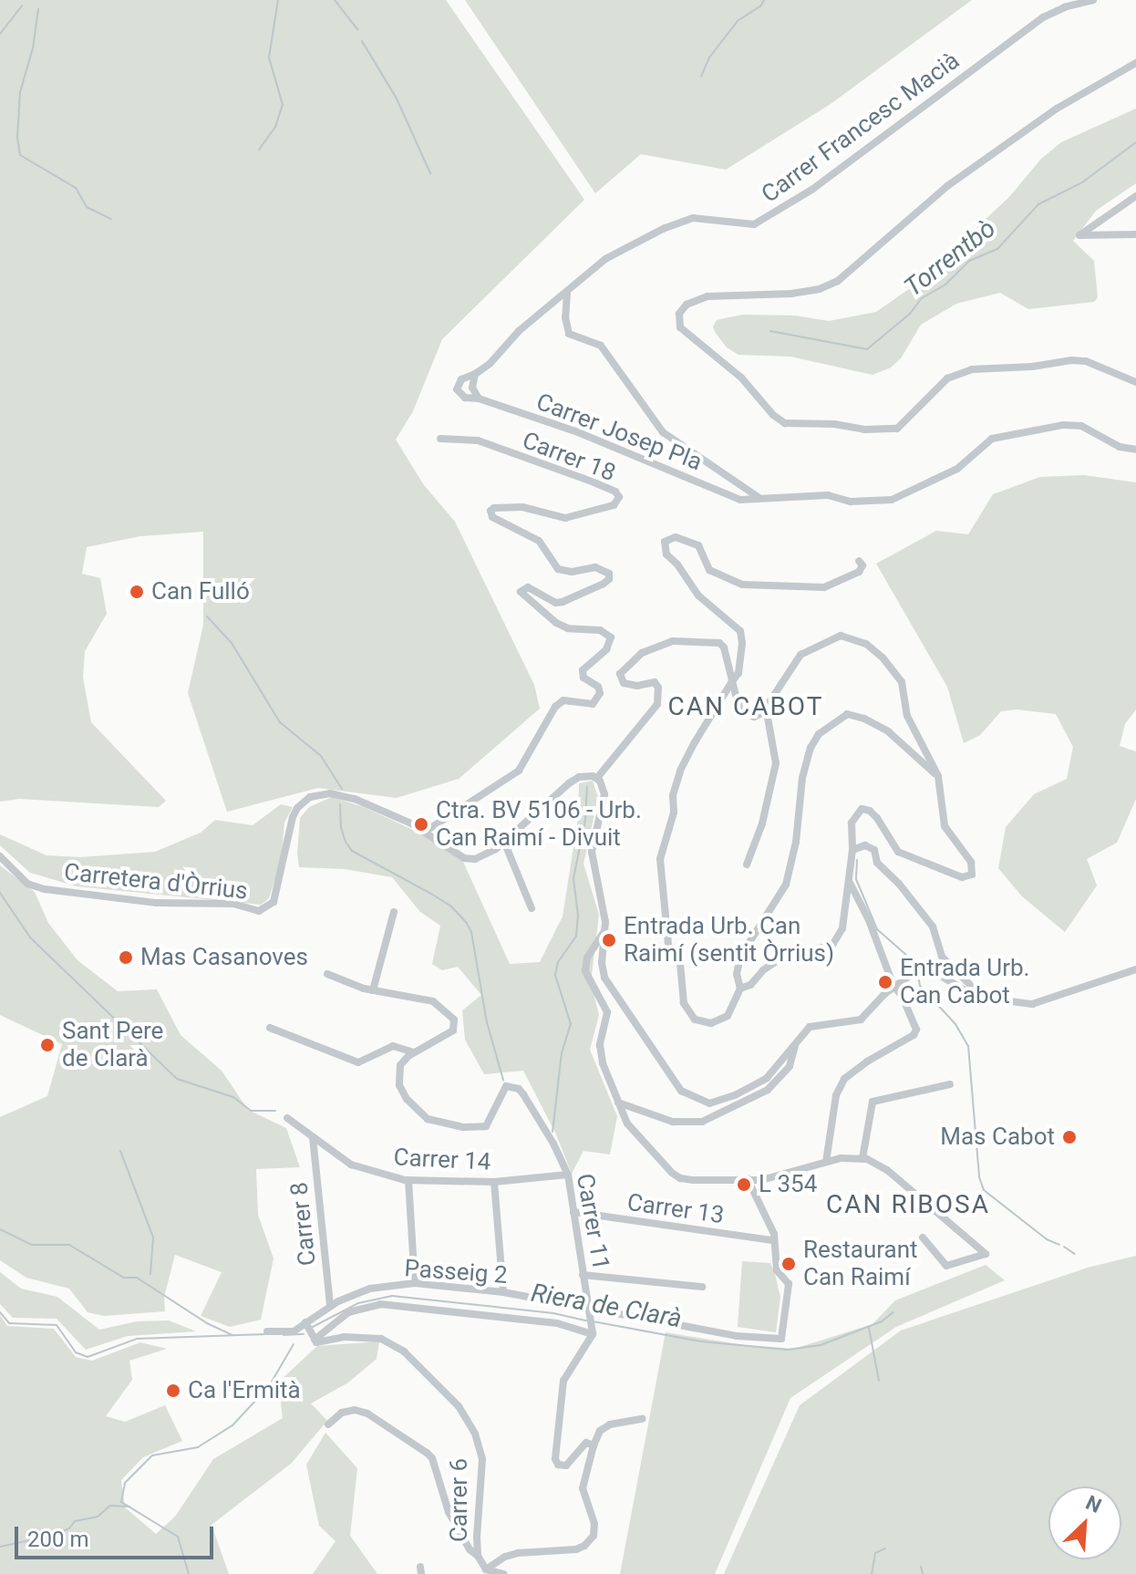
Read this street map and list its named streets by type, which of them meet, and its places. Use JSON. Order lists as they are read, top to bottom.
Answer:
{
  "streets": {
    "street": [
      "Carrer Francesc Macià",
      "Carrer Josep Pla",
      "Carrer 18",
      "Carretera d'Òrrius",
      "Carrer 14",
      "Carrer 13",
      "Carrer 11",
      "Carrer 8",
      "Passeig 2",
      "Carrer 6"
    ]
  },
  "crossings": [
    ["Carrer 18", "Carretera d'Òrrius"],
    ["Carrer 14", "Carrer 11"],
    ["Carrer 14", "Carrer 8"],
    ["Carrer 13", "Carrer 11"],
    ["Carrer 13", "Passeig 2"],
    ["Carrer 11", "Passeig 2"],
    ["Carrer 8", "Passeig 2"]
  ],
  "districts": ["CAN CABOT", "CAN RIBOSA"],
  "water": ["Torrentbò", "Riera de Clarà"],
  "places": [
    "Can Fulló",
    "Ctra. BV 5106 - Urb. Can Raimí - Divuit",
    "Entrada Urb. Can Raimí (sentit Òrrius)",
    "Mas Casanoves",
    "Entrada Urb. Can Cabot",
    "Sant Pere de Clarà",
    "Mas Cabot",
    "L 354",
    "Restaurant Can Raimí",
    "Ca l'Ermità"
  ],
  "scale_bar": "200 m",
  "north": "top right"
}
